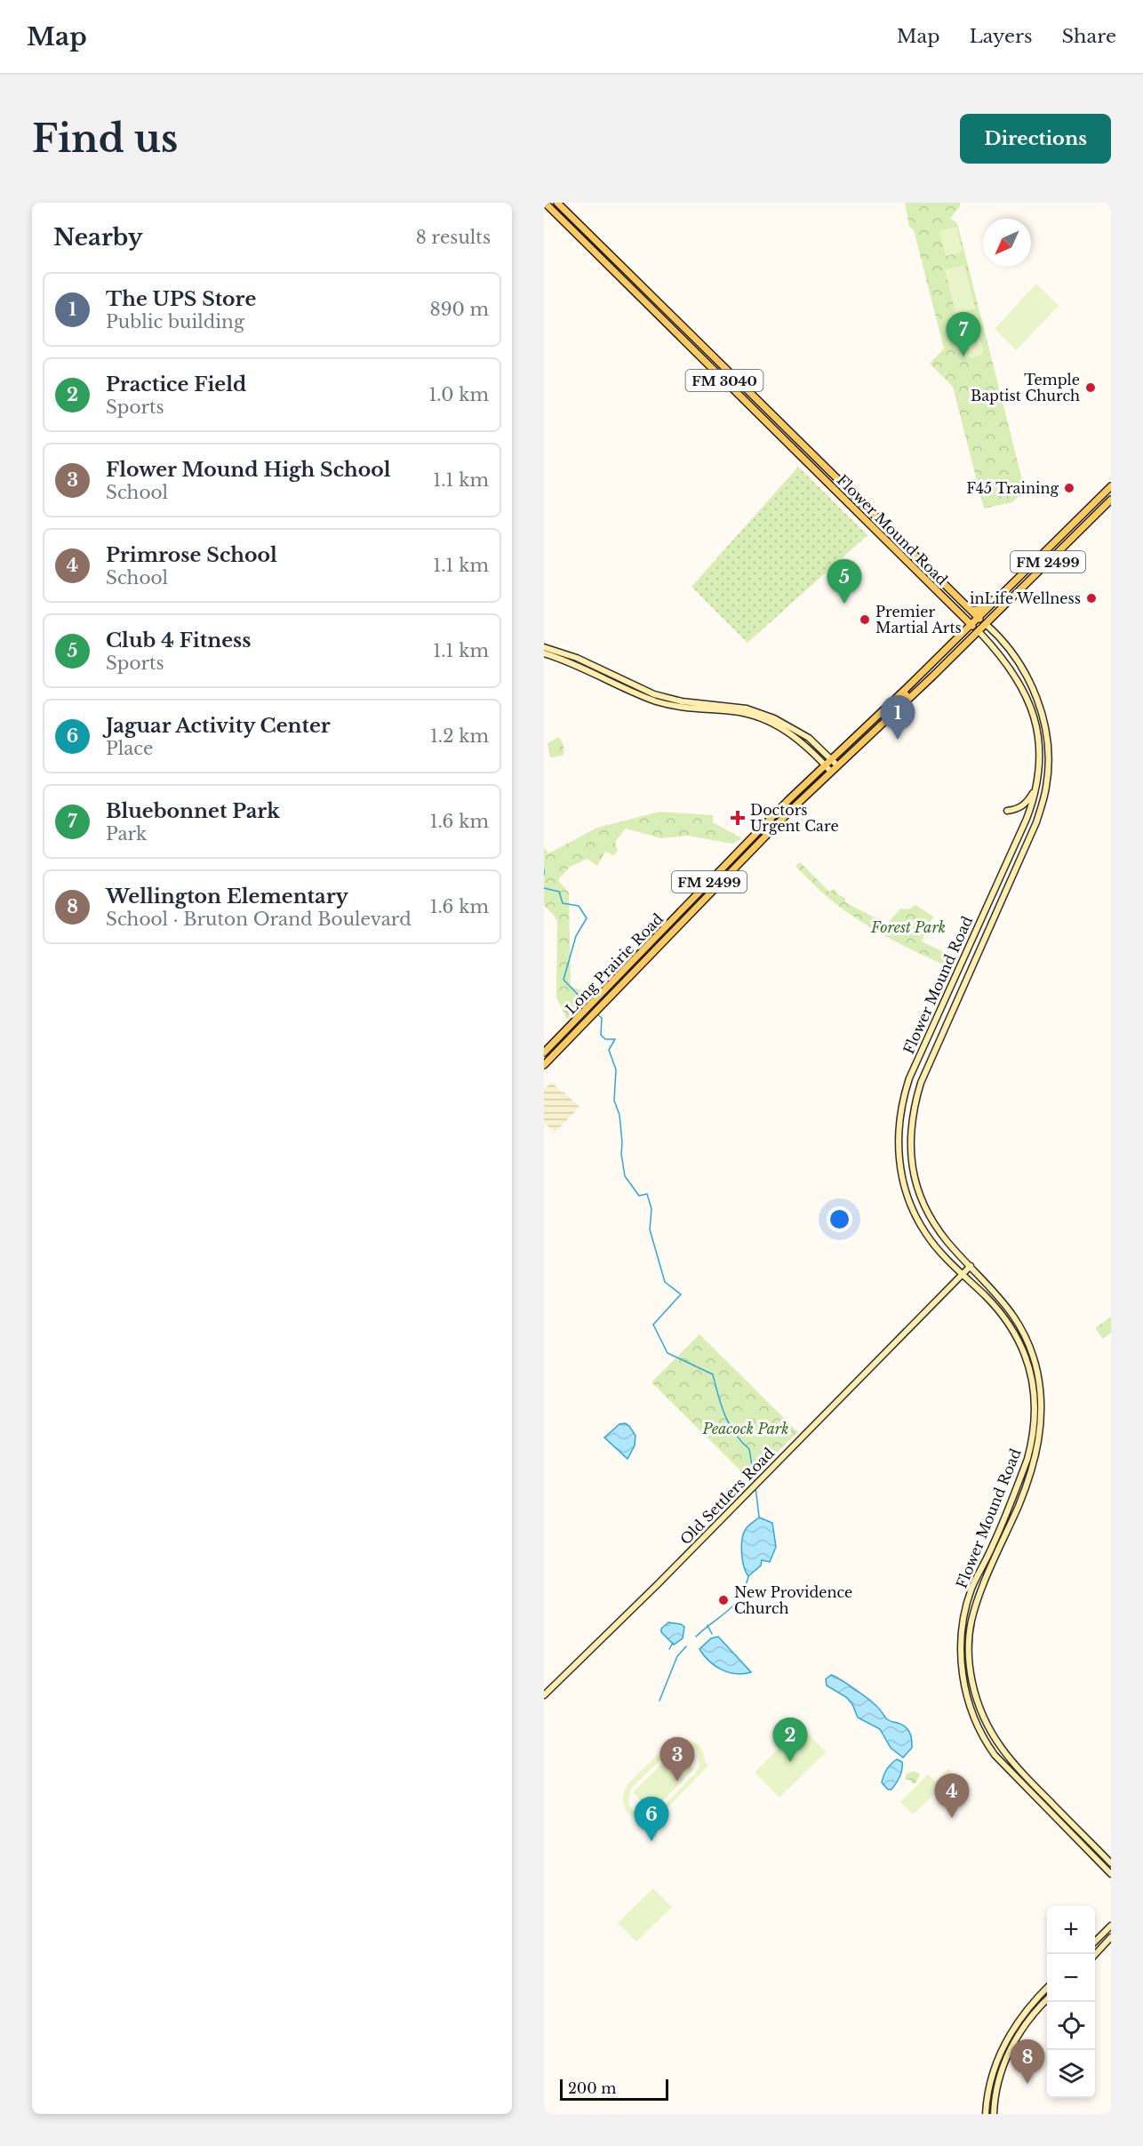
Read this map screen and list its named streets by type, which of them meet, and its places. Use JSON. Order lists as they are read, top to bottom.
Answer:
{
  "streets": {
    "main road": [
      "FM 3040",
      "Flower Mound Road",
      "FM 2499",
      "Long Prairie Road",
      "Old Settlers Road"
    ]
  },
  "crossings": [
    ["Flower Mound Road", "Long Prairie Road"],
    ["Flower Mound Road", "Old Settlers Road"]
  ],
  "parks": ["Forest Park", "Peacock Park"],
  "places": {
    "other": [
      "Temple Baptist Church",
      "F45 Training",
      "inLife Wellness",
      "Premier Martial Arts",
      "New Providence Church"
    ],
    "health": ["Doctors Urgent Care"]
  },
  "scale_bar": "200 m",
  "north": "bottom left",
  "page": {
    "header": "Map",
    "nav": ["Map", "Layers", "Share"],
    "buttons": "Directions",
    "title": "Find us",
    "heading": ["Nearby", "8 results"],
    "list": [
      {
        "mark": "1",
        "name": "The UPS Store",
        "note": "Public building",
        "value": "890 m"
      },
      {
        "mark": "2",
        "name": "Practice Field",
        "note": "Sports",
        "value": "1.0 km"
      },
      {
        "mark": "3",
        "name": "Flower Mound High School",
        "note": "School",
        "value": "1.1 km"
      },
      {
        "mark": "4",
        "name": "Primrose School",
        "note": "School",
        "value": "1.1 km"
      },
      {
        "mark": "5",
        "name": "Club 4 Fitness",
        "note": "Sports",
        "value": "1.1 km"
      },
      {
        "mark": "6",
        "name": "Jaguar Activity Center",
        "note": "Place",
        "value": "1.2 km"
      },
      {
        "mark": "7",
        "name": "Bluebonnet Park",
        "note": "Park",
        "value": "1.6 km"
      },
      {
        "mark": "8",
        "name": "Wellington Elementary",
        "note": "School · Bruton Orand Boulevard",
        "value": "1.6 km"
      }
    ],
    "pins": [
      "7",
      "5",
      "1",
      "2",
      "3",
      "4",
      "6",
      "8"
    ],
    "map_buttons": ["+", "−"],
    "scale": "200 m"
  }
}
